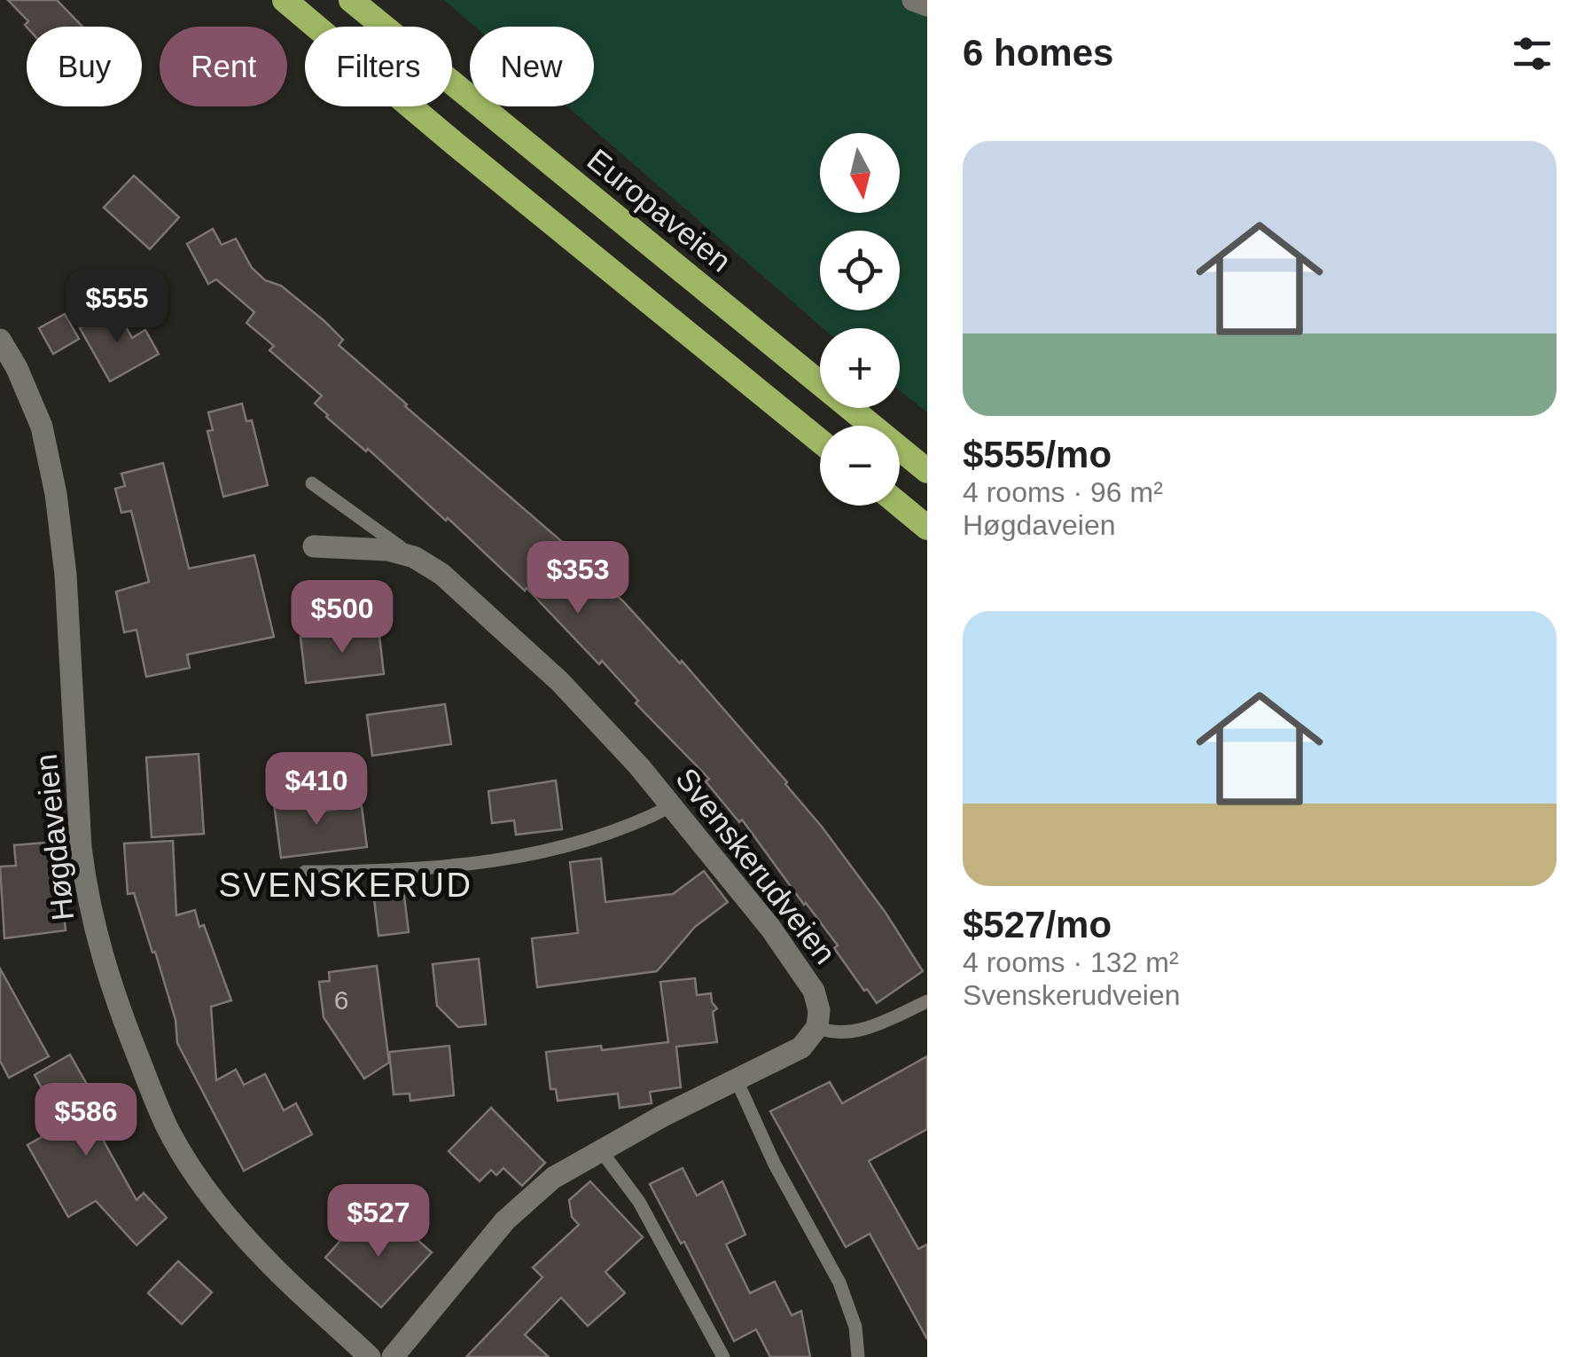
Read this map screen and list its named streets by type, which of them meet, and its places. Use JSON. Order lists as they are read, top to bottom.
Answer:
{
  "streets": {
    "highway": ["Europaveien"],
    "street": ["Høgdaveien", "Svenskerudveien"]
  },
  "districts": ["SVENSKERUD"],
  "house_numbers": ["6"],
  "north": "bottom",
  "page": {
    "heading": "6 homes",
    "chip": [
      "Buy",
      "Rent",
      "Filters",
      "New"
    ],
    "list": [
      {
        "name": "$555/mo",
        "note": "4 rooms · 96 m² · Høgdaveien"
      },
      {
        "name": "$527/mo",
        "note": "4 rooms · 132 m² · Svenskerudveien"
      }
    ],
    "map_buttons": ["+", "−"],
    "price": [
      "$555",
      "$353",
      "$500",
      "$410",
      "$586",
      "$527"
    ]
  }
}
